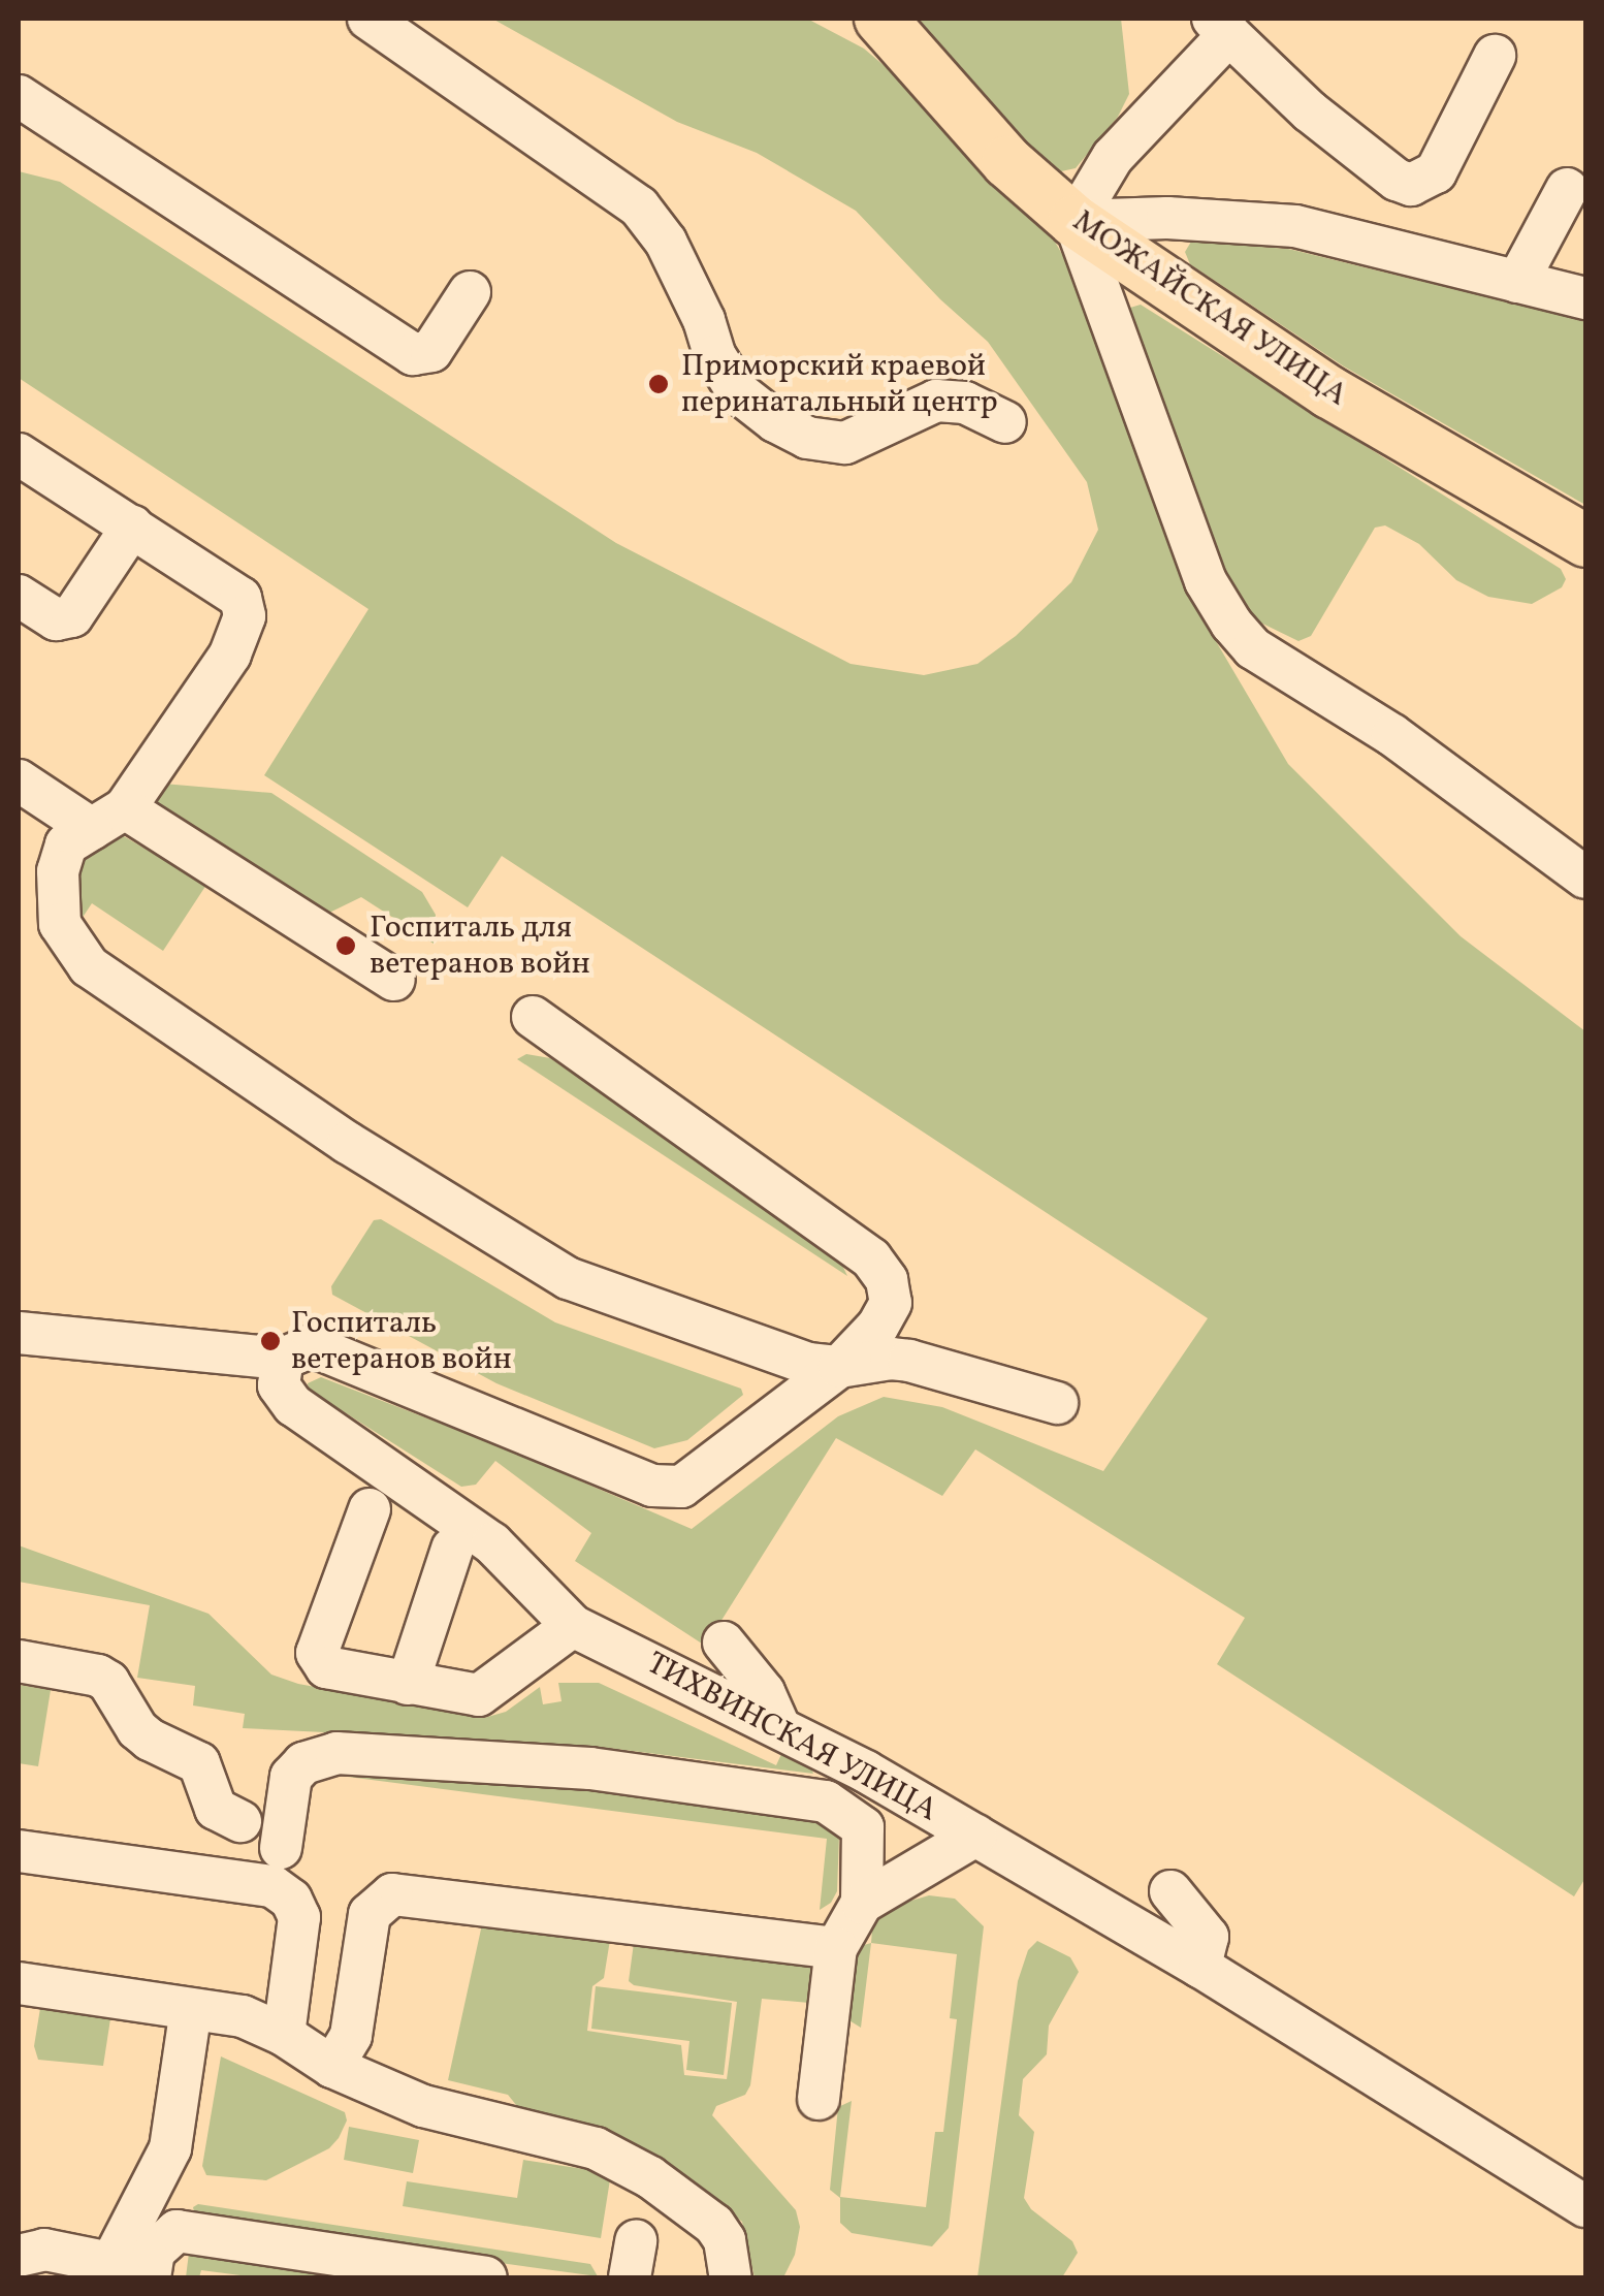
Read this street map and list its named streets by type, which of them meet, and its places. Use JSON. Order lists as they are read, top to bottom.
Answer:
{
  "streets": {
    "main road": ["МОЖАЙСКАЯ УЛИЦА"],
    "street": ["ТИХВИНСКАЯ УЛИЦА"]
  },
  "places": ["Приморский краевой перинатальный центр", "Госпиталь для ветеранов войн", "Госпиталь ветеранов войн"]
}
